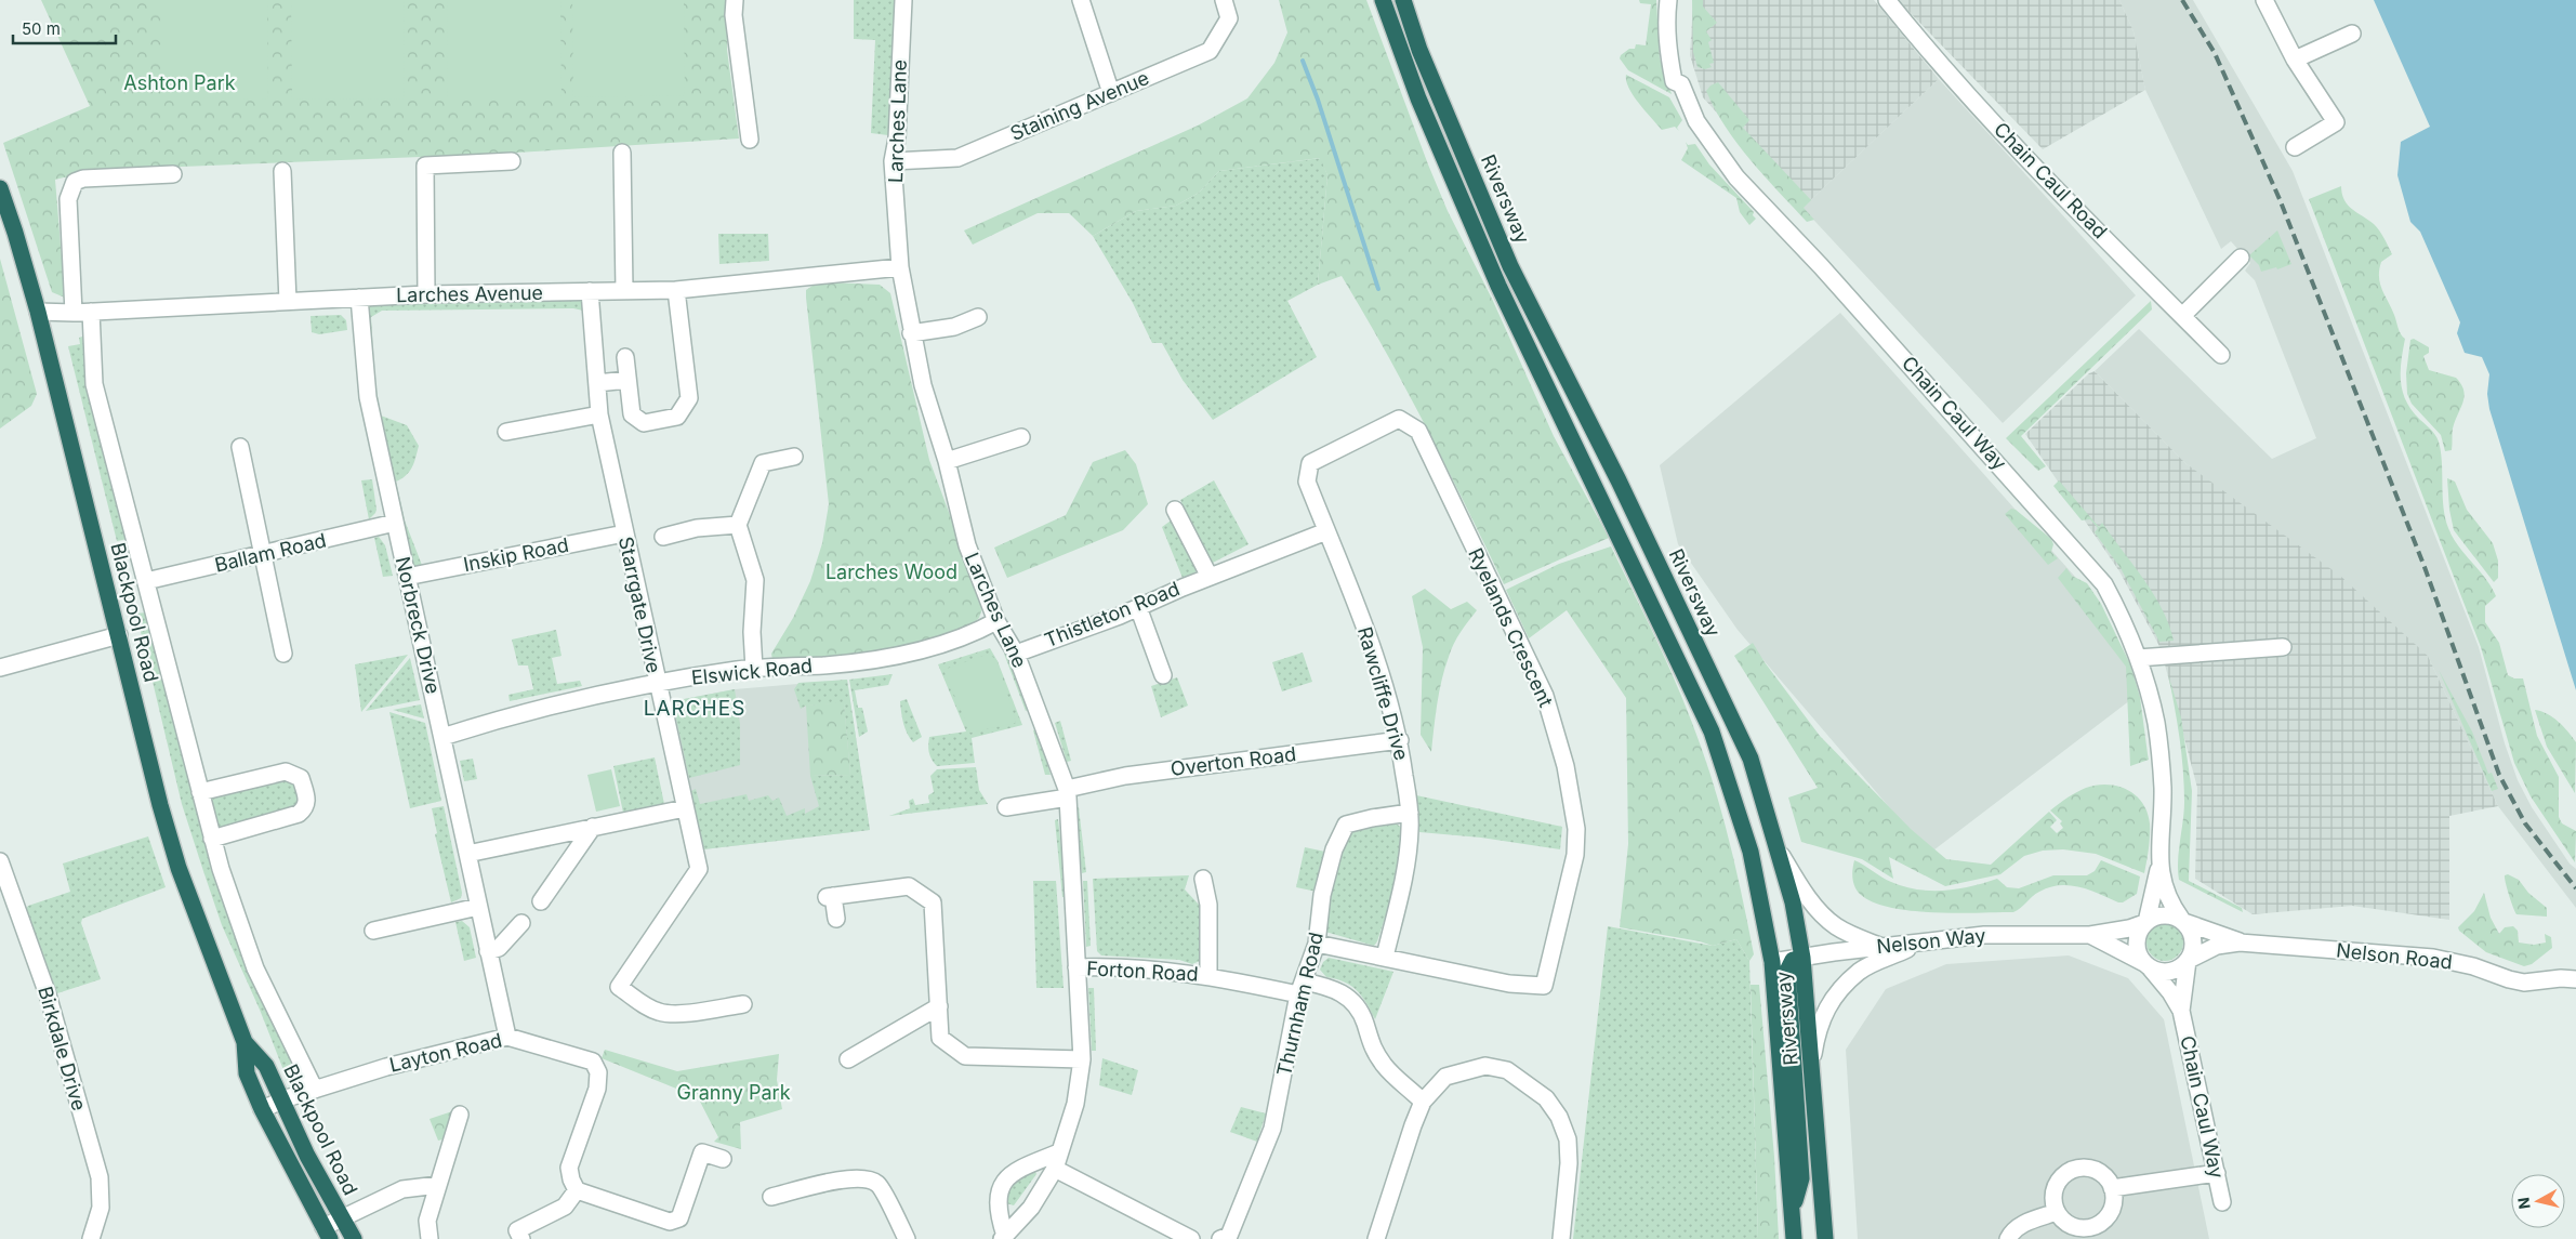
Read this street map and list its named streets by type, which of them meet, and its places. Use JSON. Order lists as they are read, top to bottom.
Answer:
{
  "streets": {
    "highway": ["Riversway", "Blackpool Road"],
    "street": [
      "Staining Avenue",
      "Larches Lane",
      "Chain Caul Road",
      "Larches Avenue",
      "Chain Caul Way",
      "Ballam Road",
      "Inskip Road",
      "Starrgate Drive",
      "Thistleton Road",
      "Norbreck Drive",
      "Ryelands Crescent",
      "Elswick Road",
      "Rawcliffe Drive",
      "Overton Road",
      "Nelson Way",
      "Nelson Road",
      "Forton Road",
      "Thurnham Road",
      "Birkdale Drive",
      "Layton Road"
    ]
  },
  "crossings": [
    ["Staining Avenue", "Larches Lane"],
    ["Larches Lane", "Larches Avenue"],
    ["Larches Lane", "Thistleton Road"],
    ["Larches Lane", "Elswick Road"],
    ["Larches Lane", "Overton Road"],
    ["Larches Lane", "Forton Road"],
    ["Riversway", "Nelson Way"],
    ["Larches Avenue", "Starrgate Drive"],
    ["Larches Avenue", "Blackpool Road"],
    ["Larches Avenue", "Norbreck Drive"],
    ["Chain Caul Way", "Nelson Way"],
    ["Chain Caul Way", "Nelson Road"],
    ["Ballam Road", "Blackpool Road"],
    ["Ballam Road", "Norbreck Drive"],
    ["Inskip Road", "Starrgate Drive"],
    ["Inskip Road", "Norbreck Drive"],
    ["Starrgate Drive", "Elswick Road"],
    ["Blackpool Road", "Layton Road"],
    ["Thistleton Road", "Ryelands Crescent"],
    ["Thistleton Road", "Rawcliffe Drive"],
    ["Norbreck Drive", "Elswick Road"],
    ["Norbreck Drive", "Layton Road"],
    ["Ryelands Crescent", "Rawcliffe Drive"],
    ["Ryelands Crescent", "Thurnham Road"],
    ["Rawcliffe Drive", "Overton Road"],
    ["Rawcliffe Drive", "Thurnham Road"],
    ["Nelson Way", "Nelson Road"],
    ["Forton Road", "Thurnham Road"]
  ],
  "districts": ["LARCHES"],
  "parks": ["Ashton Park", "Larches Wood", "Granny Park"],
  "scale_bar": "50 m",
  "north": "left"
}
